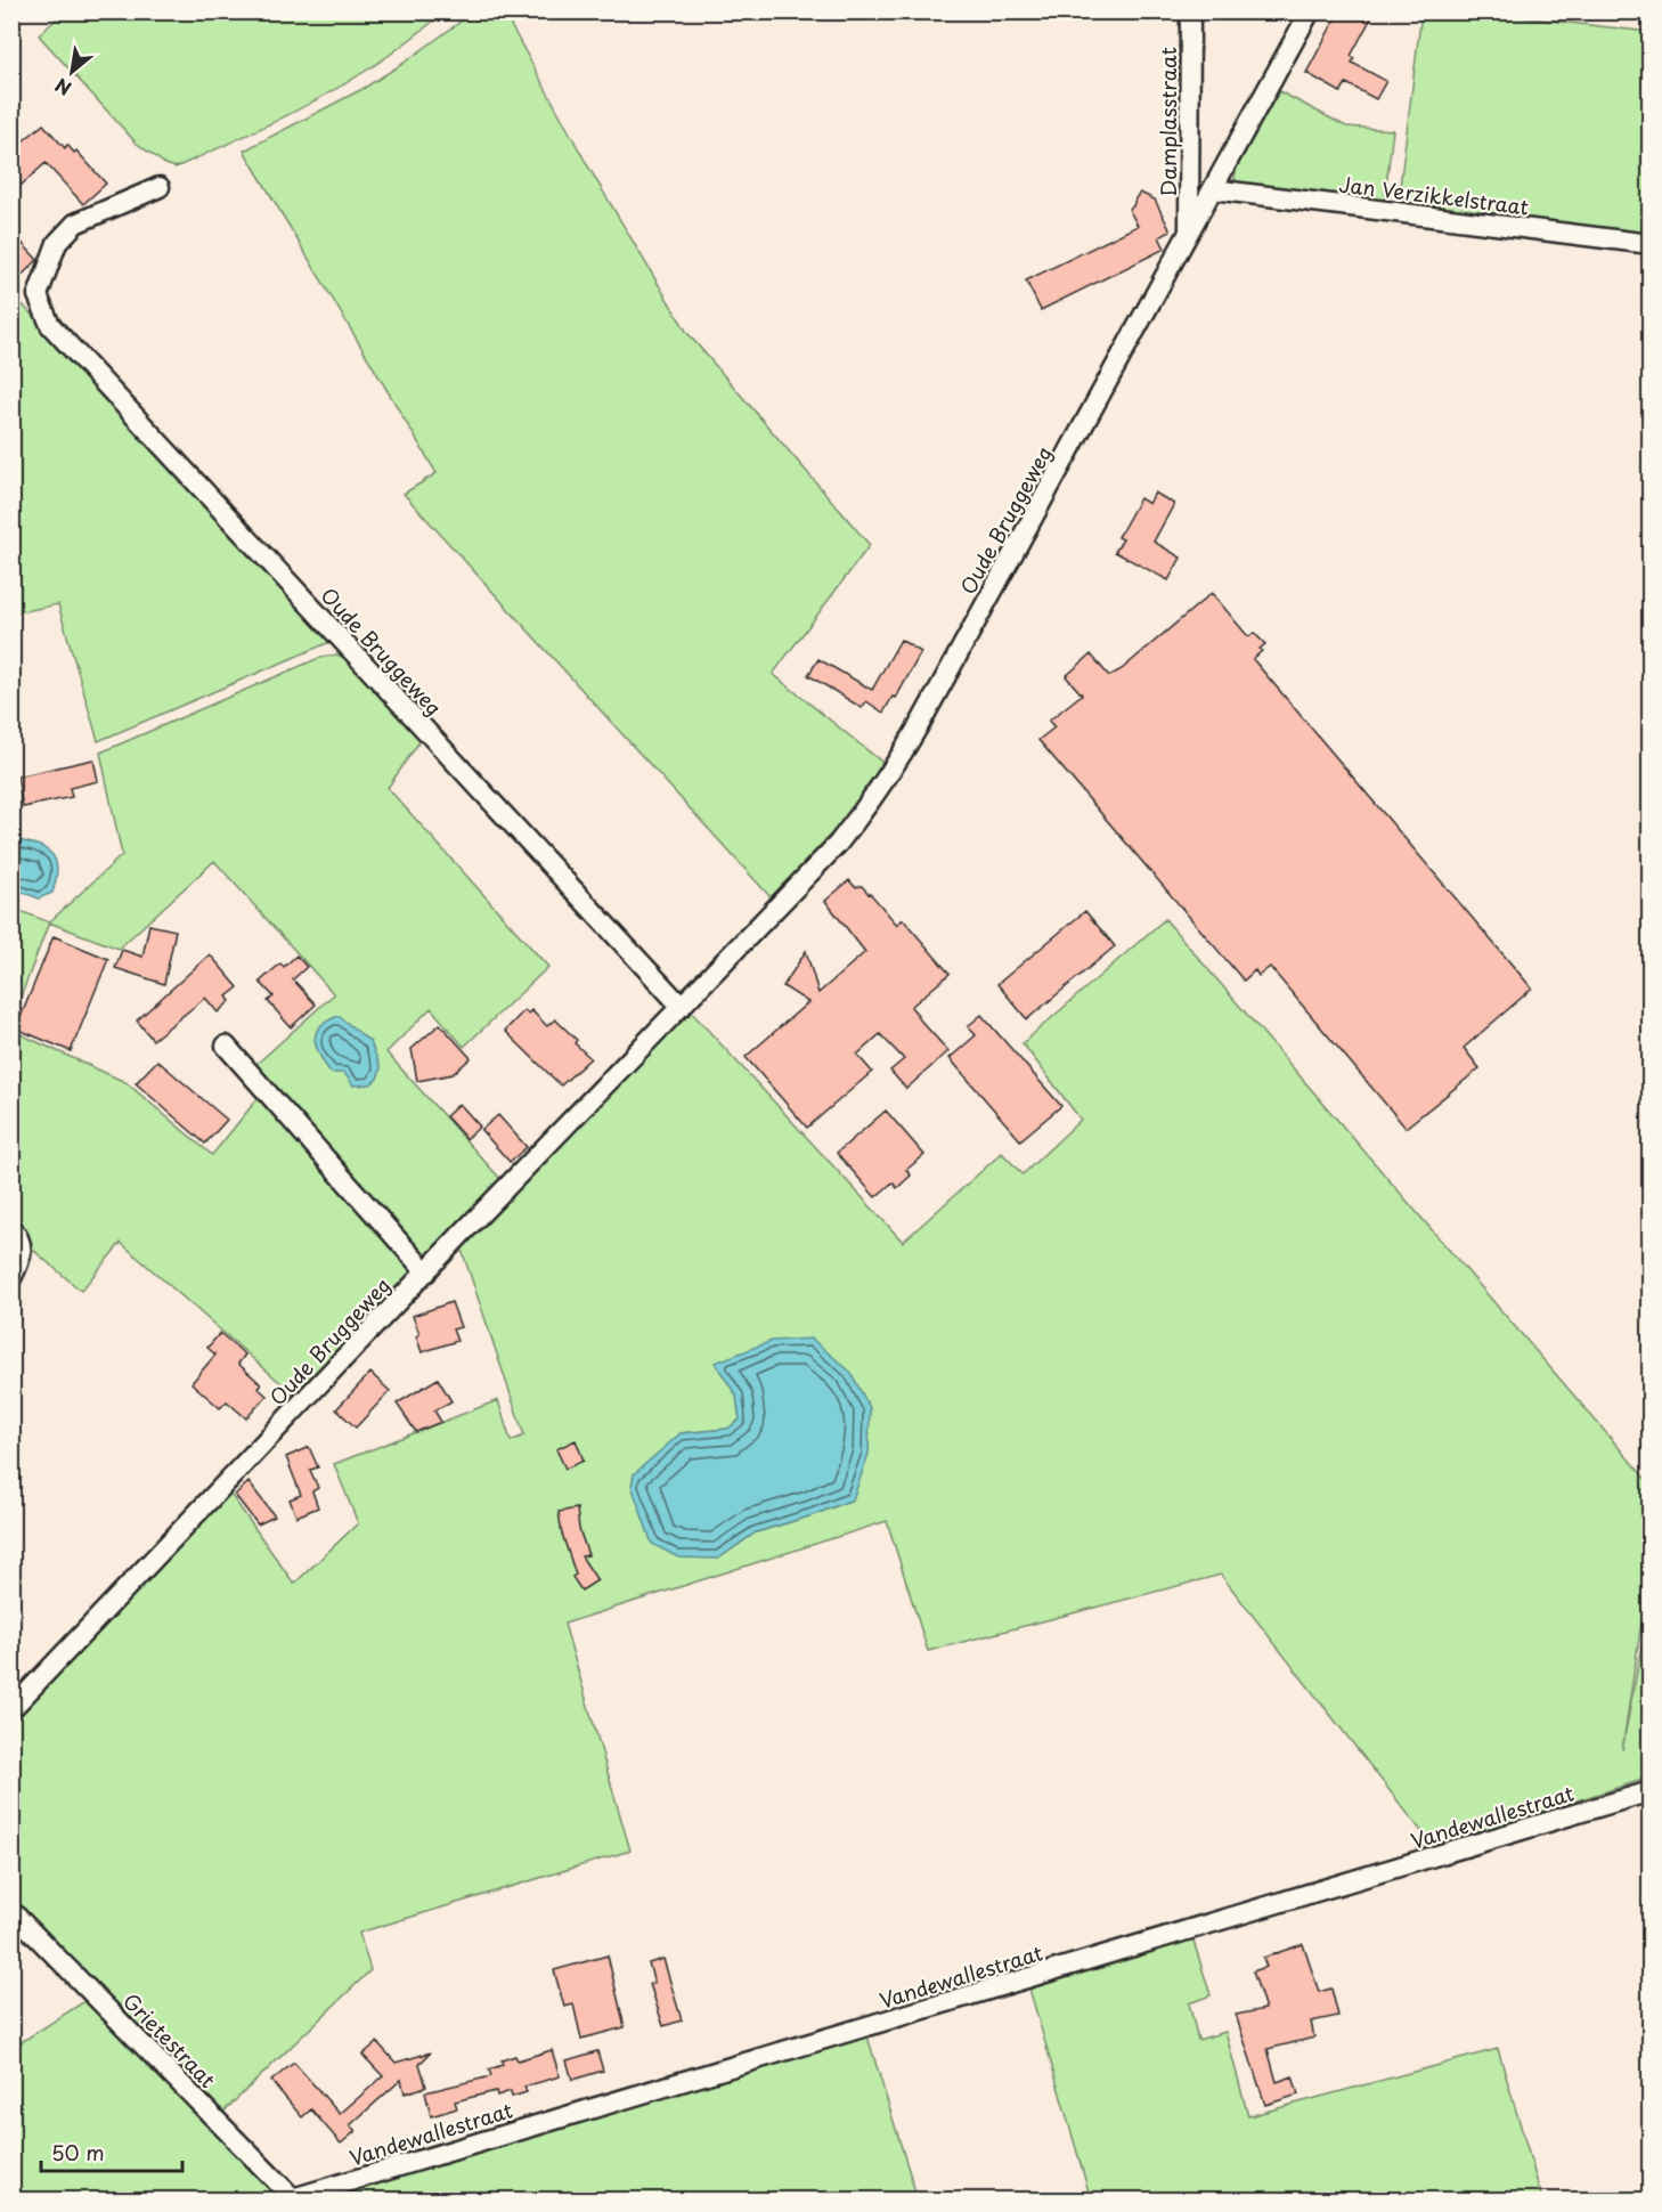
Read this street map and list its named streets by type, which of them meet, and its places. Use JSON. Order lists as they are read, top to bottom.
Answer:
{
  "streets": {
    "street": [
      "Damplasstraat",
      "Jan Verzikkelstraat",
      "Oude Bruggeweg",
      "Vandewallestraat",
      "Grietestraat"
    ]
  },
  "crossings": [
    ["Damplasstraat", "Oude Bruggeweg"],
    ["Jan Verzikkelstraat", "Oude Bruggeweg"],
    ["Vandewallestraat", "Grietestraat"]
  ],
  "scale_bar": "50 m",
  "north": "bottom left"
}
